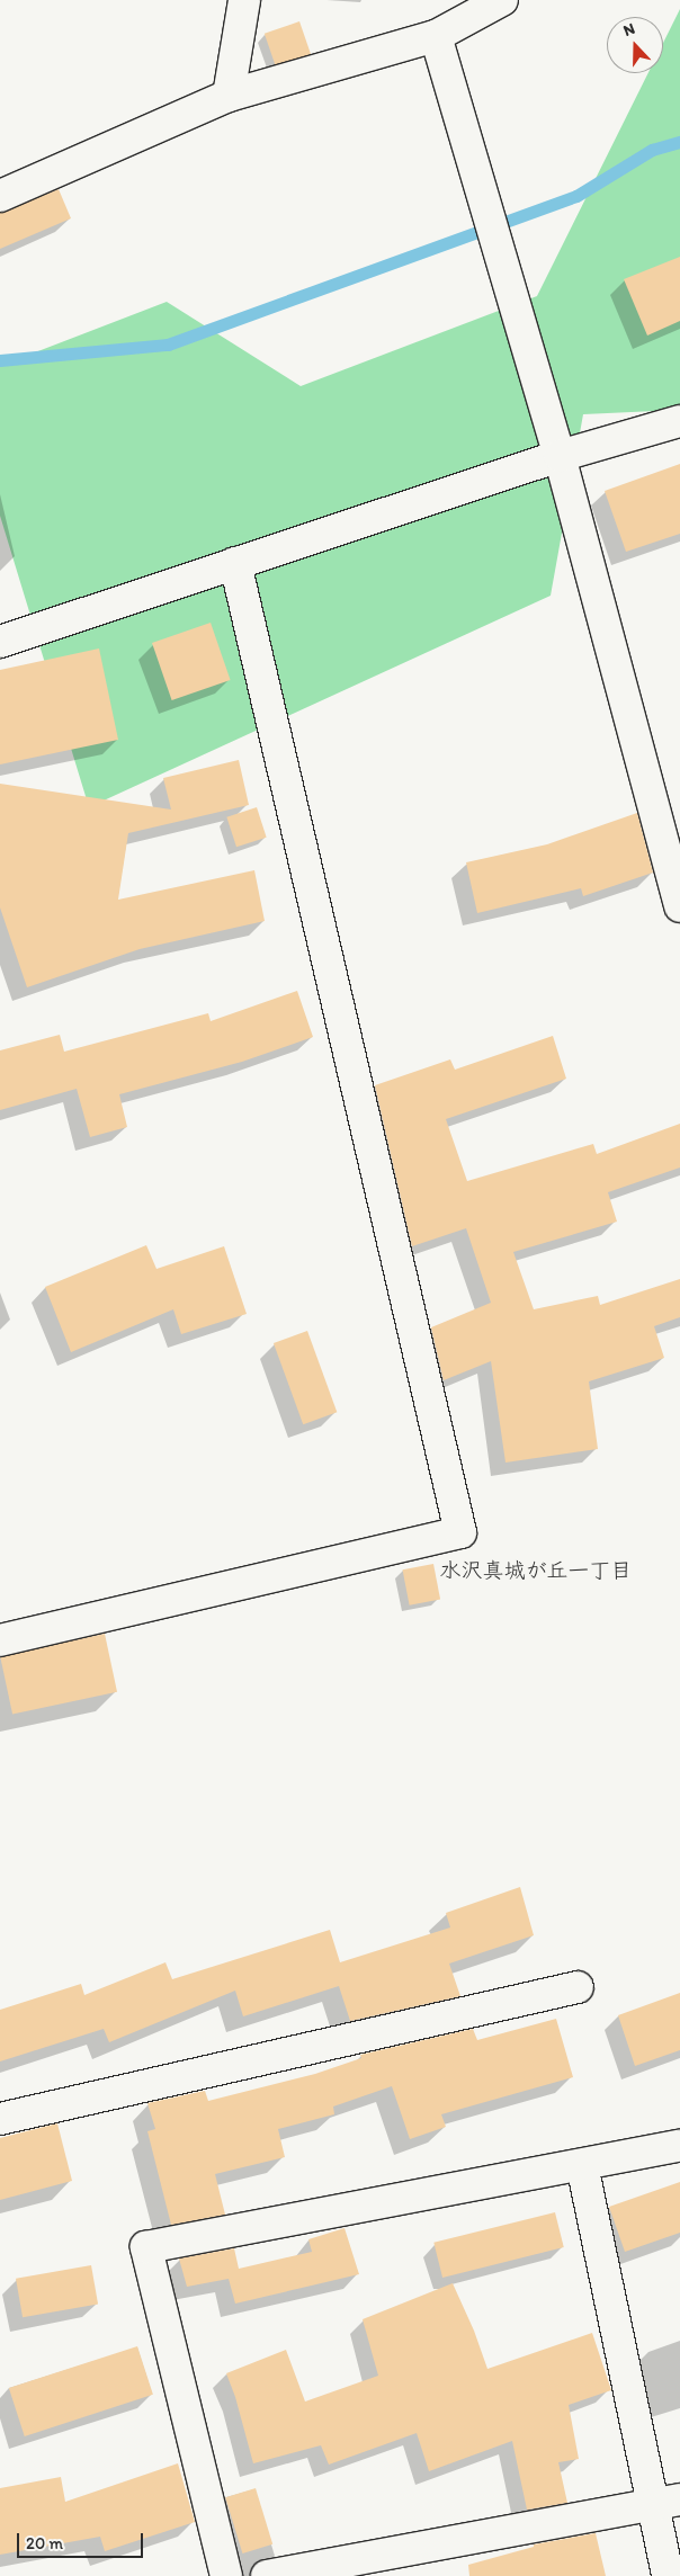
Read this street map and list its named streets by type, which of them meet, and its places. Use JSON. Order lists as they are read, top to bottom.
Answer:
{
  "districts": ["水沢真城が丘一丁目"],
  "scale_bar": "20 m",
  "north": "top"
}
